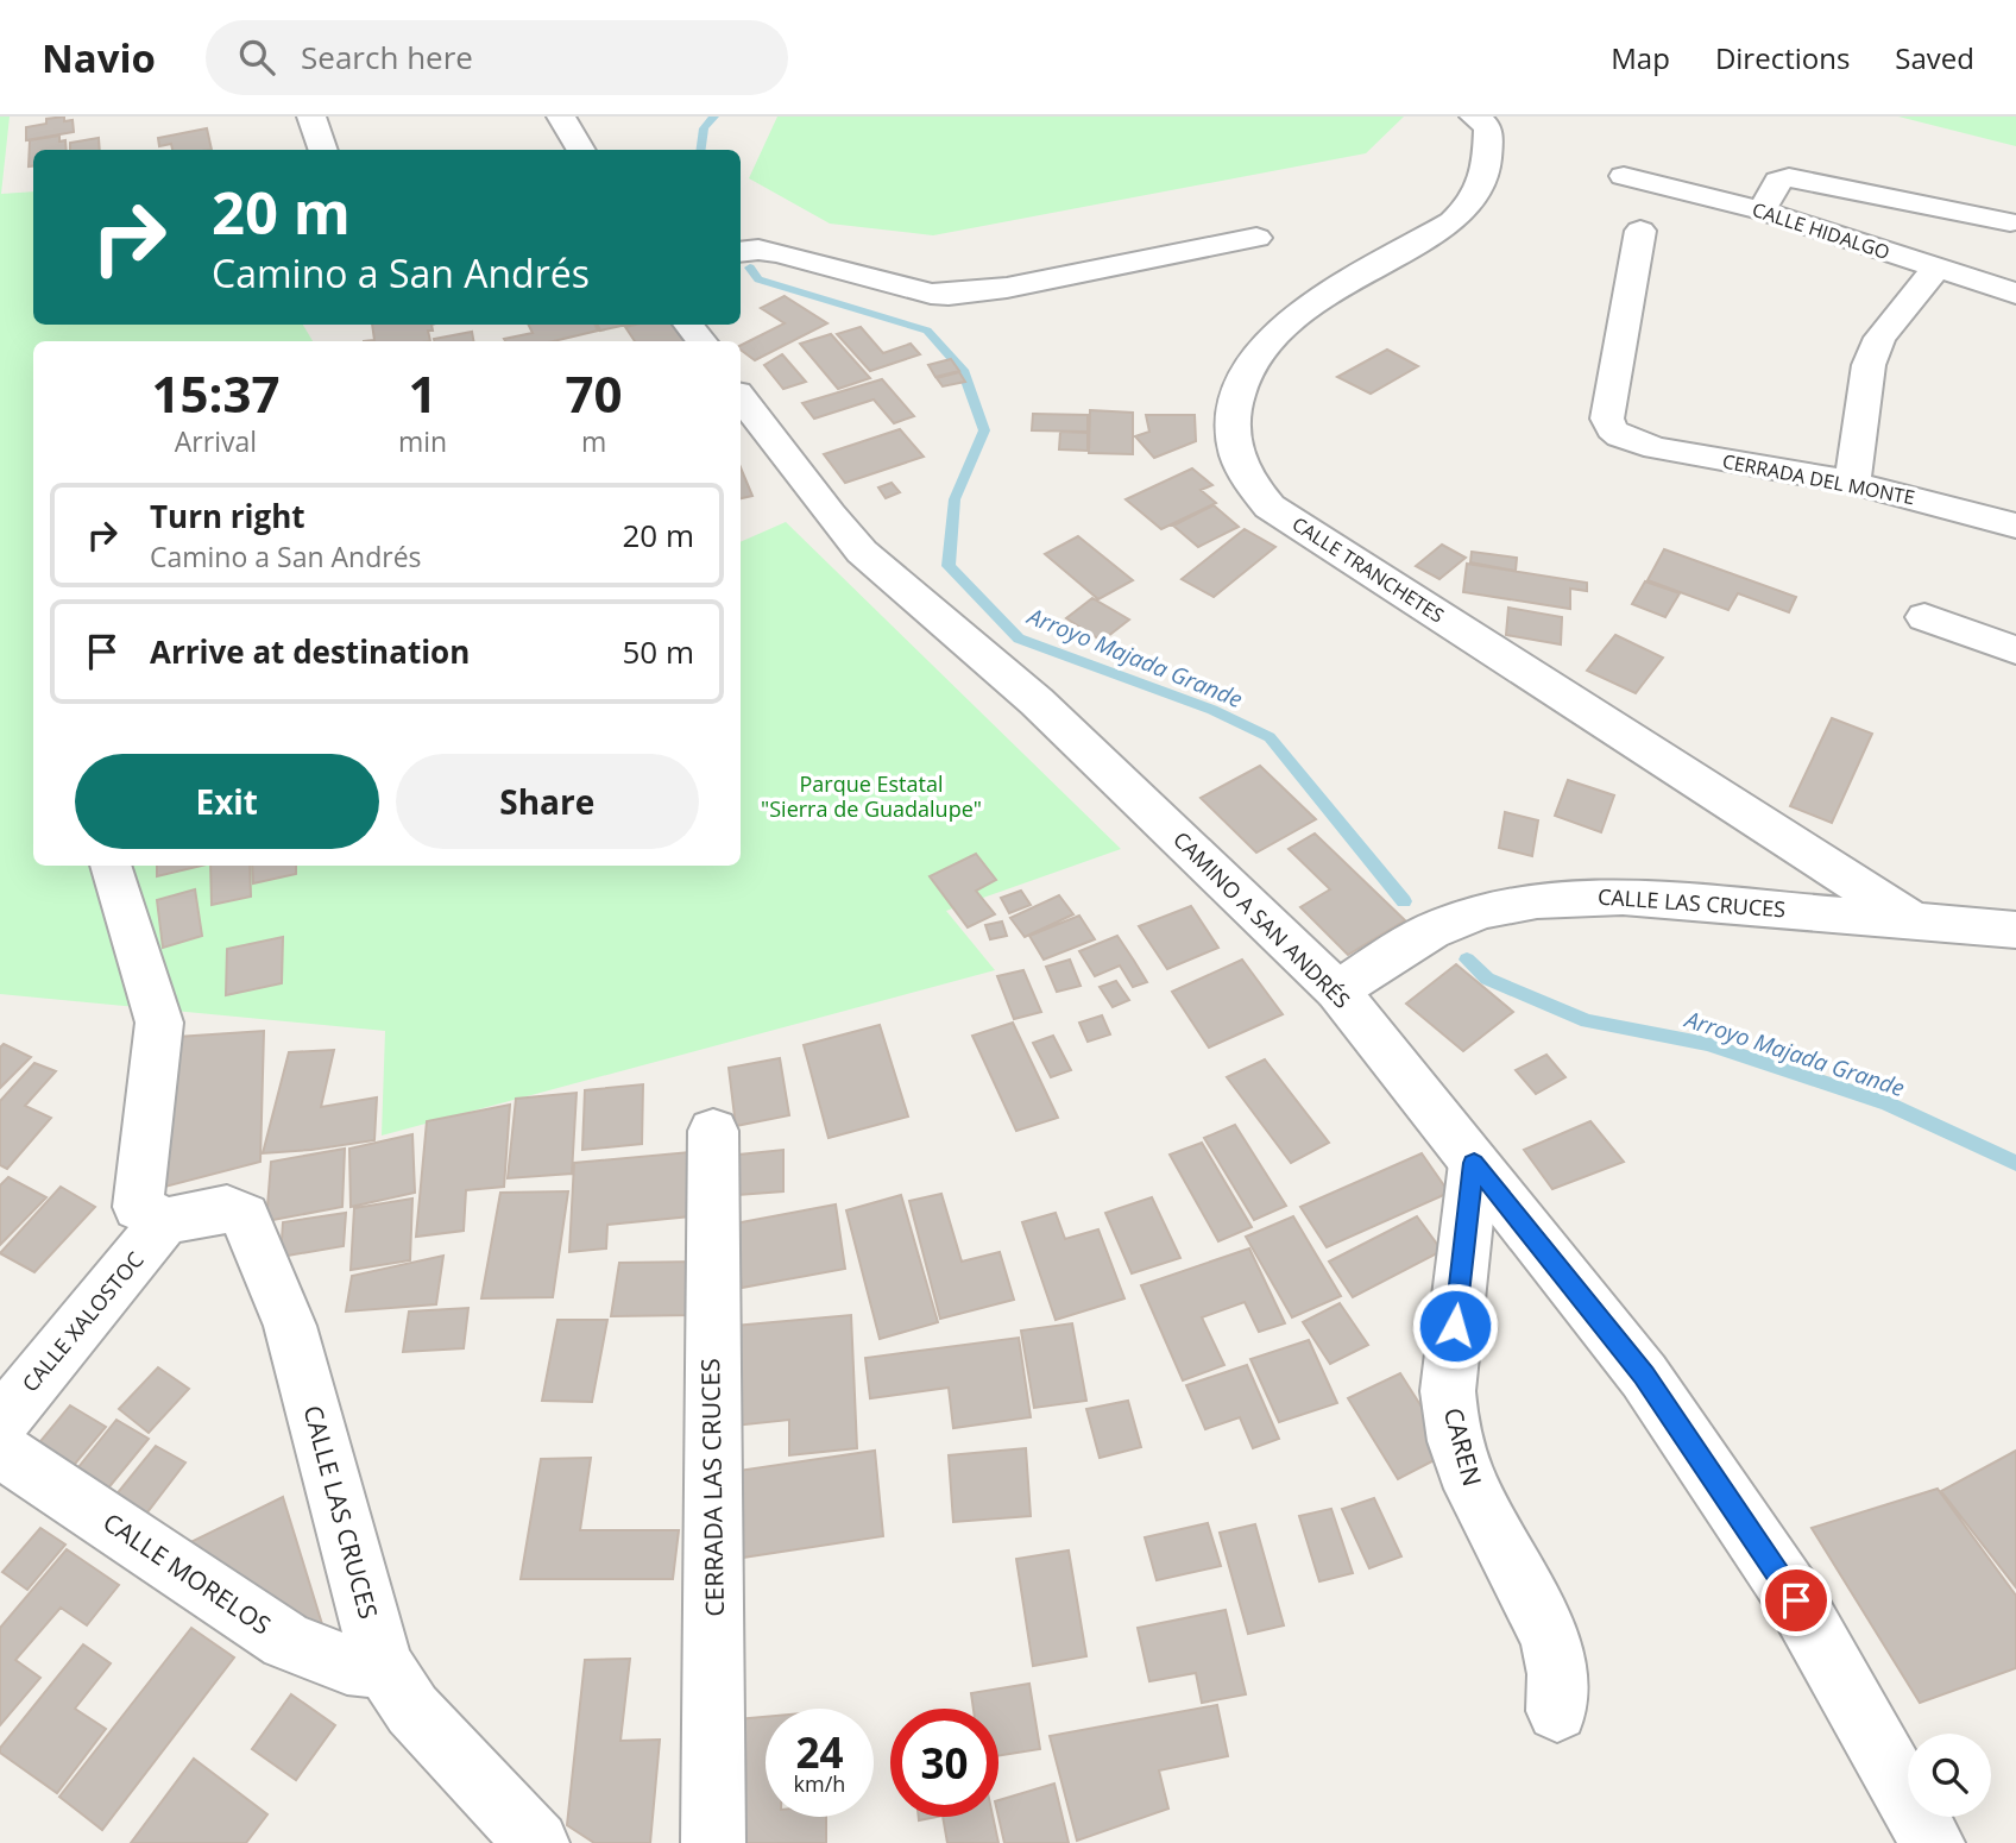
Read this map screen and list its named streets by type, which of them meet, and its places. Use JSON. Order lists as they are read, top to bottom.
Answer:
{
  "streets": {
    "street": [
      "CALLE HIDALGO",
      "CERRADA DEL MONTE",
      "CALLE TRANCHETES",
      "CALLE LAS CRUCES",
      "CAMINO A SAN ANDRÉS",
      "CALLE XALOSTOC",
      "CAREN",
      "CERRADA LAS CRUCES",
      "CALLE MORELOS"
    ]
  },
  "crossings": [
    ["CALLE TRANCHETES", "CALLE LAS CRUCES"],
    ["CALLE LAS CRUCES", "CAMINO A SAN ANDRÉS"],
    ["CALLE LAS CRUCES", "CALLE XALOSTOC"],
    ["CALLE LAS CRUCES", "CALLE MORELOS"],
    ["CAMINO A SAN ANDRÉS", "CAREN"]
  ],
  "water": ["Arroyo Majada Grande"],
  "parks": ["Parque Estatal \"Sierra de Guadalupe\""],
  "page": {
    "header": "Navio",
    "search": "Search here",
    "nav": ["Map", "Directions", "Saved"],
    "turn": ["20 m", "Camino a San Andrés"],
    "eta": [
      "15:37",
      "Arrival",
      "1",
      "min",
      "70",
      "m"
    ],
    "list": [
      {
        "name": "Turn right",
        "note": "Camino a San Andrés",
        "value": "20 m"
      },
      {
        "name": "Arrive at destination",
        "value": "50 m"
      }
    ],
    "buttons": ["Exit", "Share"],
    "speed": "24 km/h",
    "limit": "30"
  }
}
